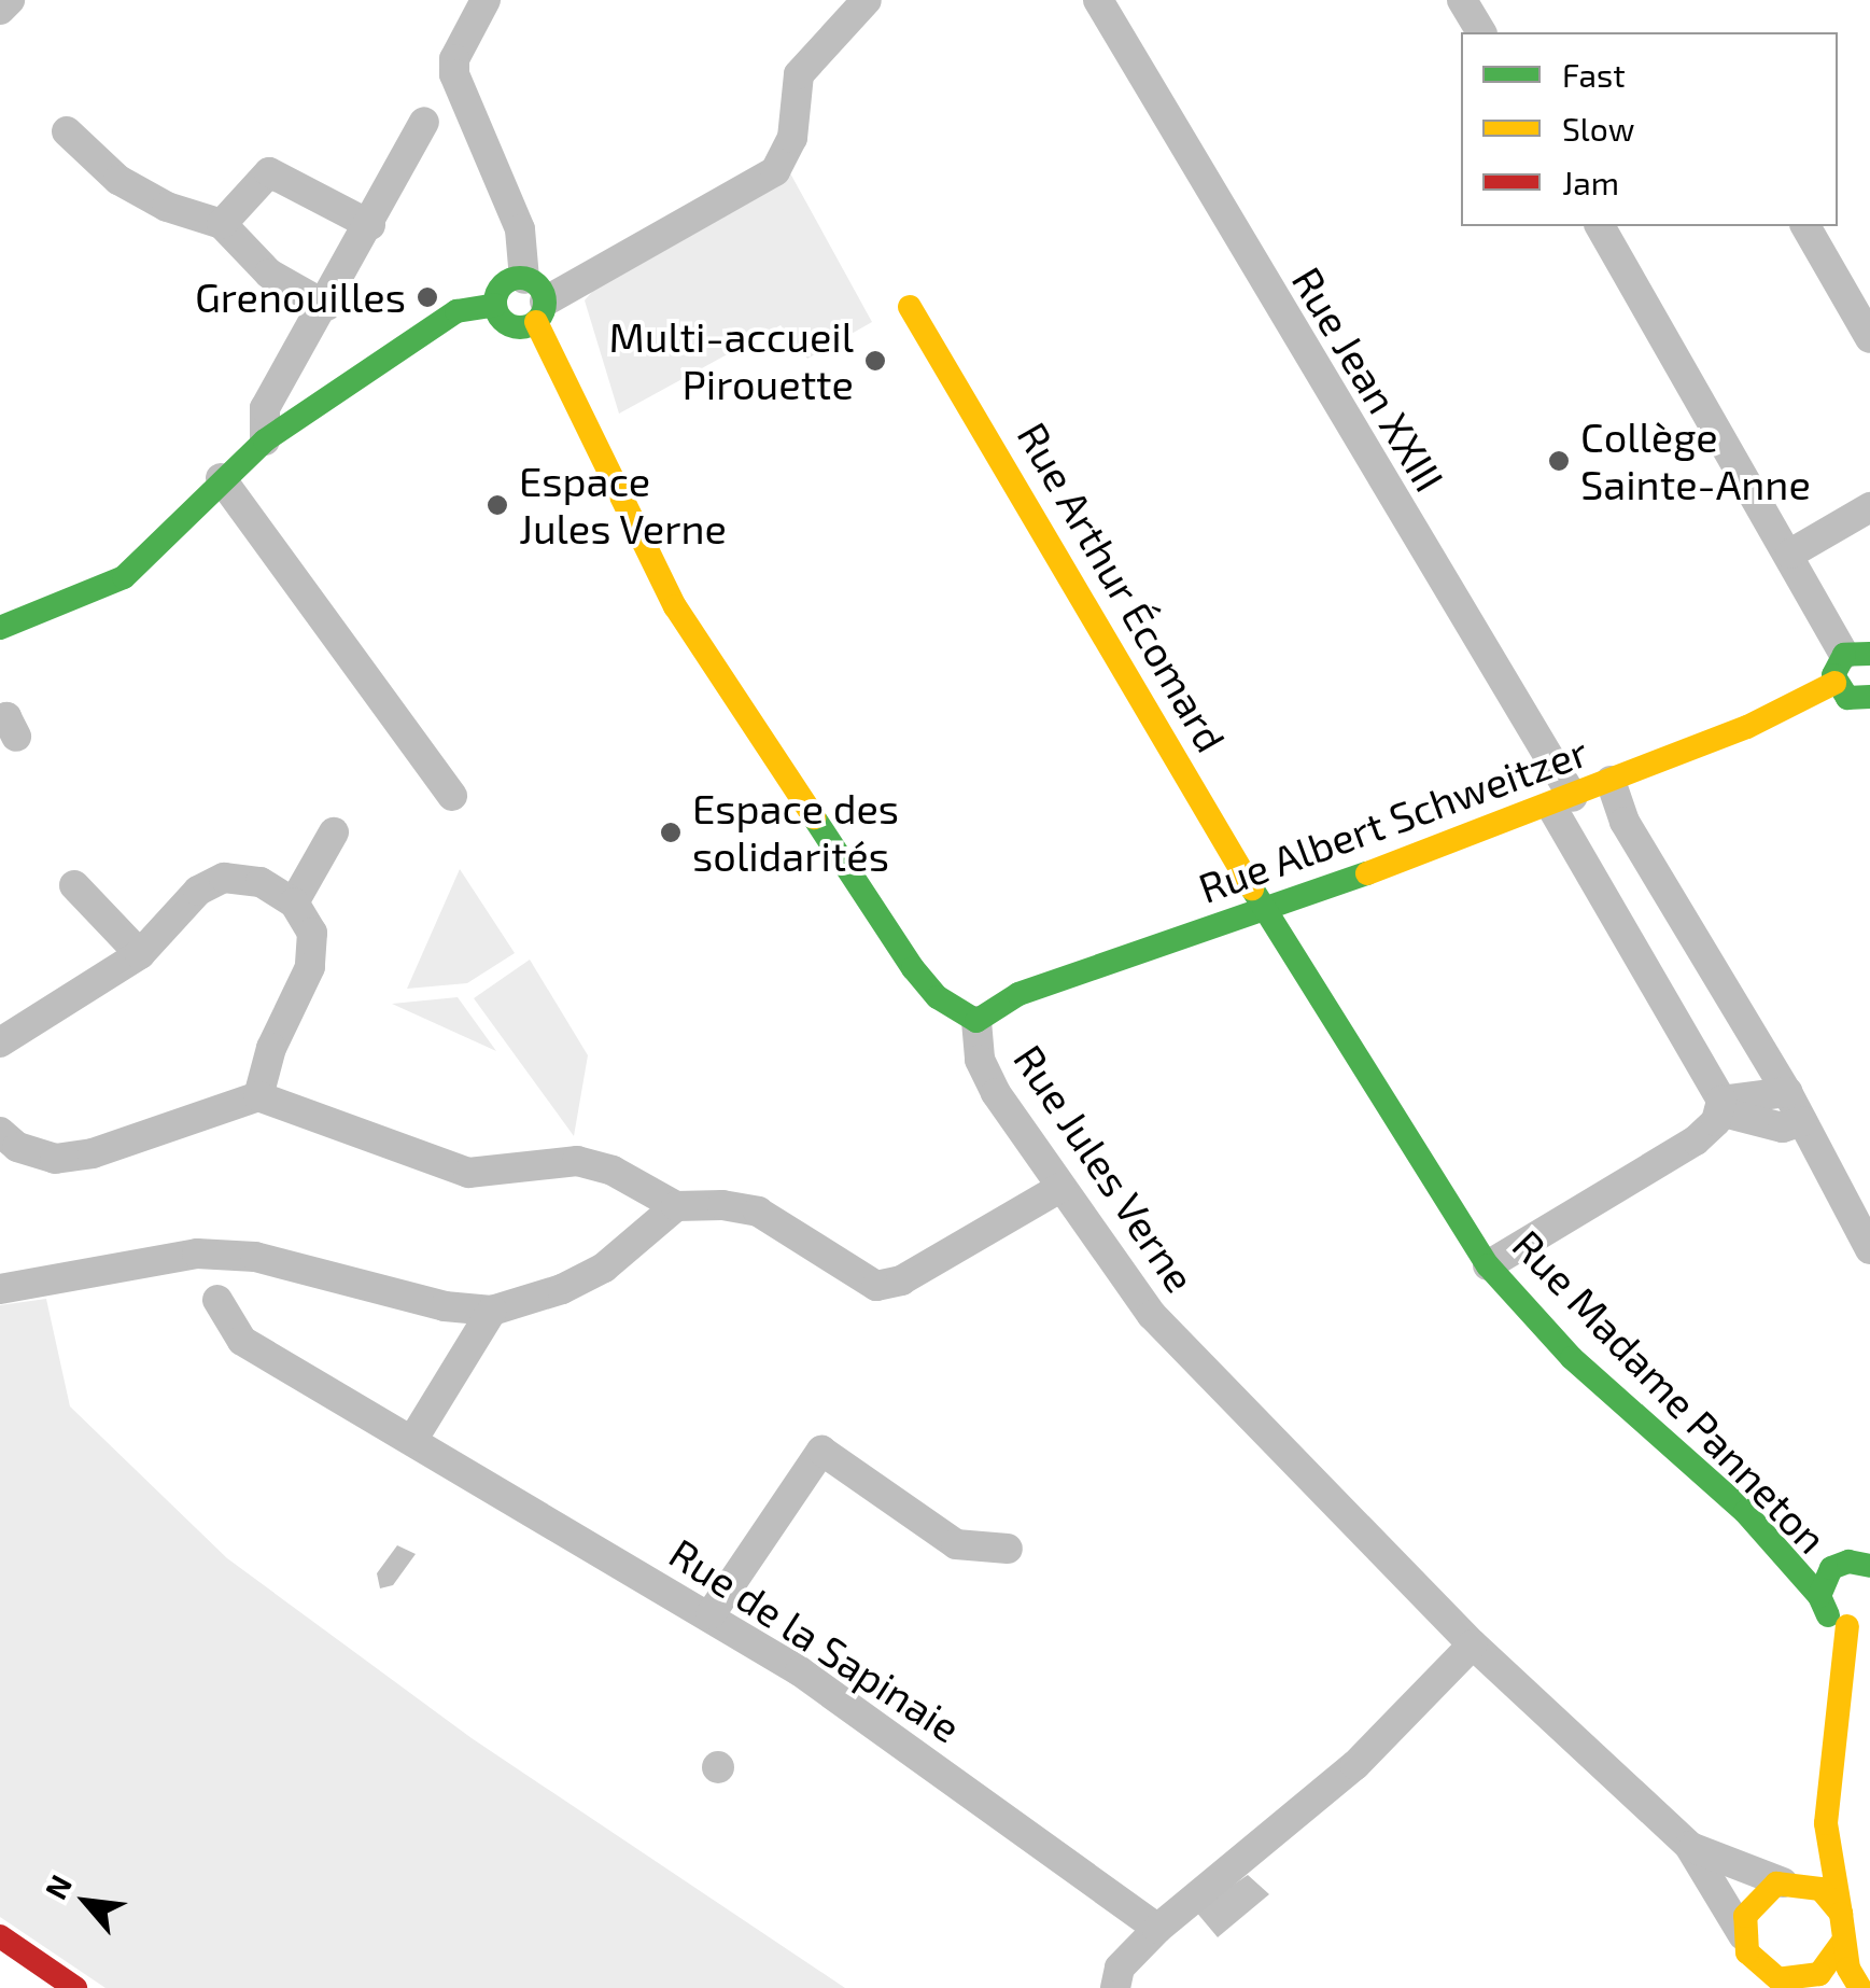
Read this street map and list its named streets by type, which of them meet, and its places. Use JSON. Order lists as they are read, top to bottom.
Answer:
{
  "streets": {
    "street": [
      "Rue Jean XXIII",
      "Rue Arthur Écomard",
      "Rue Albert Schweitzer",
      "Rue Jules Verne",
      "Rue Madame Panneton",
      "Rue de la Sapinaie"
    ]
  },
  "crossings": [
    ["Rue Jean XXIII", "Rue Albert Schweitzer"],
    ["Rue Arthur Écomard", "Rue Albert Schweitzer"],
    ["Rue Arthur Écomard", "Rue Madame Panneton"],
    ["Rue Albert Schweitzer", "Rue Jules Verne"],
    ["Rue Albert Schweitzer", "Rue Madame Panneton"]
  ],
  "places": [
    "Grenouilles",
    "Multi-accueil Pirouette",
    "Collège Sainte-Anne",
    "Espace Jules Verne",
    "Espace des solidarités"
  ],
  "legend": ["Fast", "Slow", "Jam"],
  "north": "top left"
}
